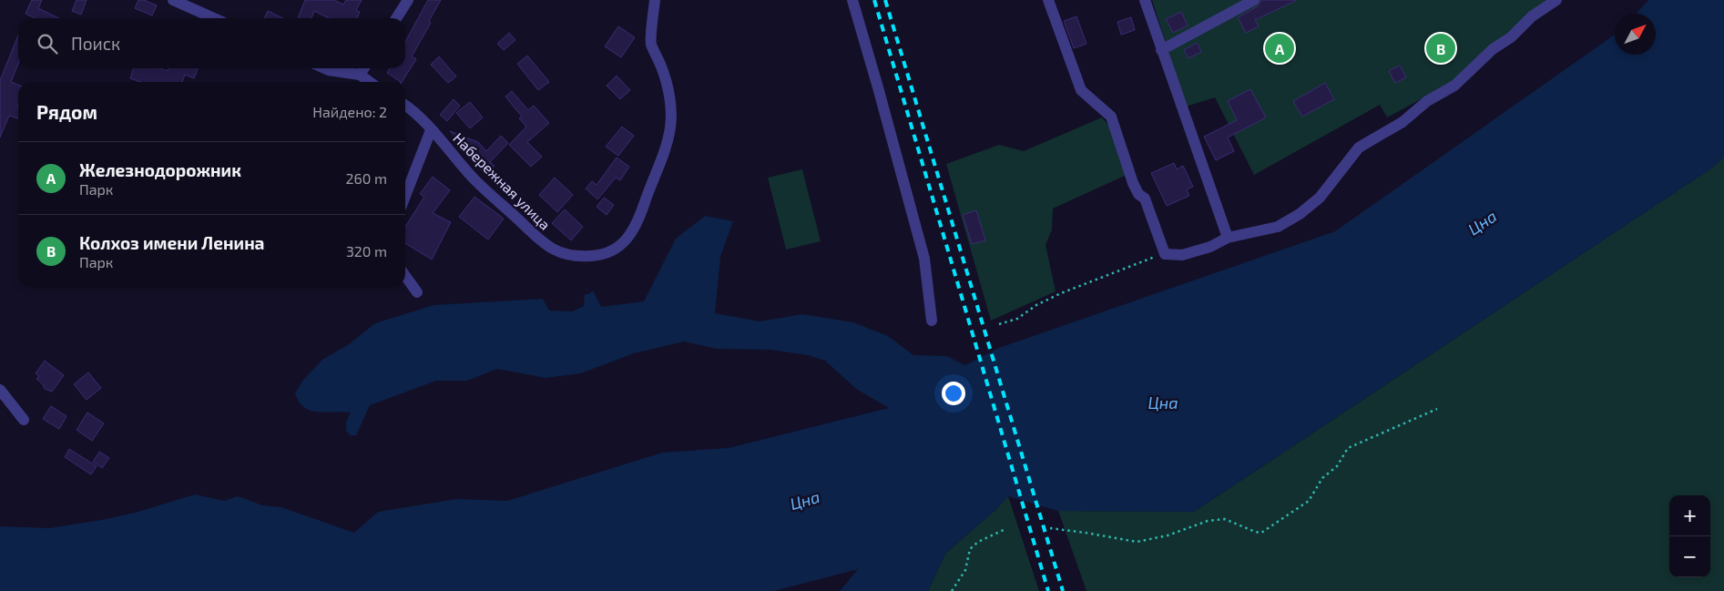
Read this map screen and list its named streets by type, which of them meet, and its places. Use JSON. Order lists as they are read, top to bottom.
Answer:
{
  "streets": {
    "street": ["Набережная улица"]
  },
  "water": ["Цна"],
  "north": "top right",
  "page": {
    "search": "Поиск",
    "pins": ["A", "B"],
    "heading": ["Рядом", "Найдено: 2"],
    "list": [
      {
        "mark": "A",
        "name": "Железнодорожник",
        "note": "Парк",
        "value": "260 m"
      },
      {
        "mark": "B",
        "name": "Колхоз имени Ленина",
        "note": "Парк",
        "value": "320 m"
      }
    ],
    "map_buttons": ["+", "−"]
  }
}
